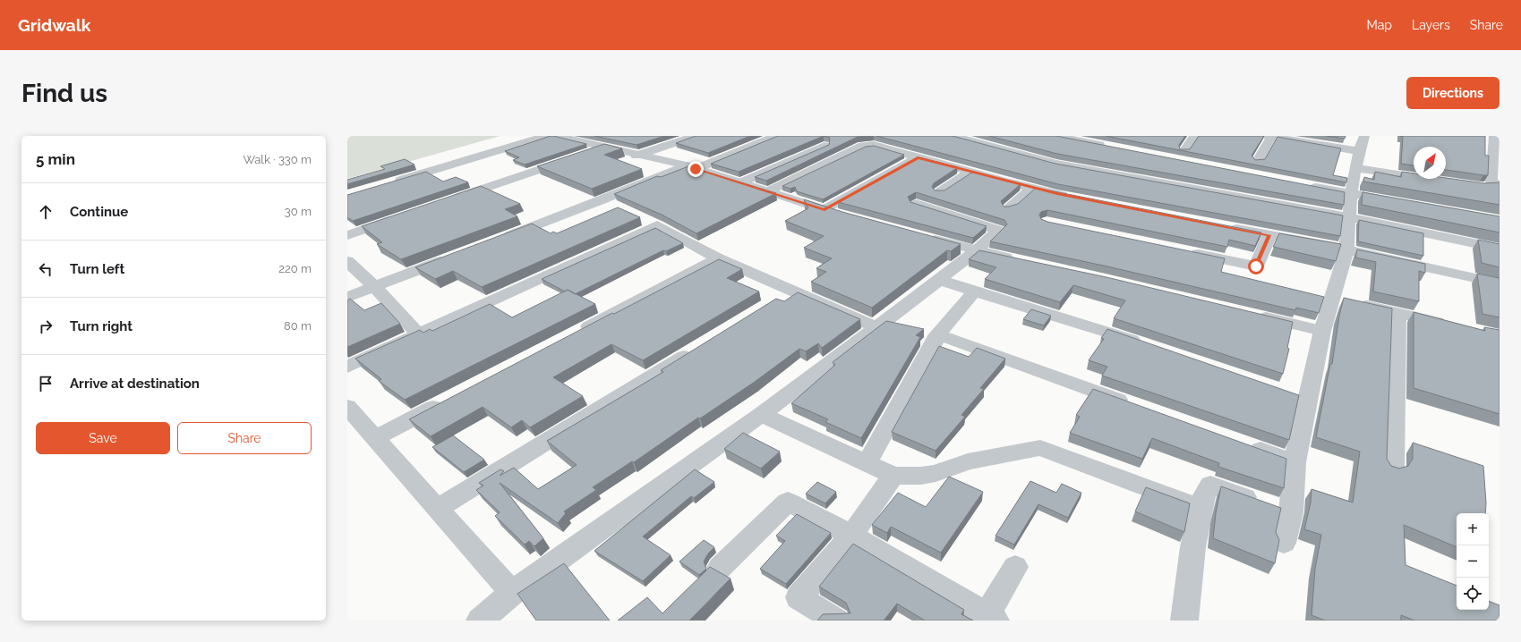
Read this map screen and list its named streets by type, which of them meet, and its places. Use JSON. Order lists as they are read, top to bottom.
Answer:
{
  "north": "top right",
  "page": {
    "header": "Gridwalk",
    "nav": ["Map", "Layers", "Share"],
    "buttons": [
      "Directions",
      ["Save", "Share"]
    ],
    "title": "Find us",
    "heading": ["5 min", "Walk · 330 m"],
    "list": [
      ["Continue", "30 m"],
      ["Turn left", "220 m"],
      ["Turn right", "80 m"],
      "Arrive at destination"
    ],
    "map_buttons": ["+", "−"]
  }
}
